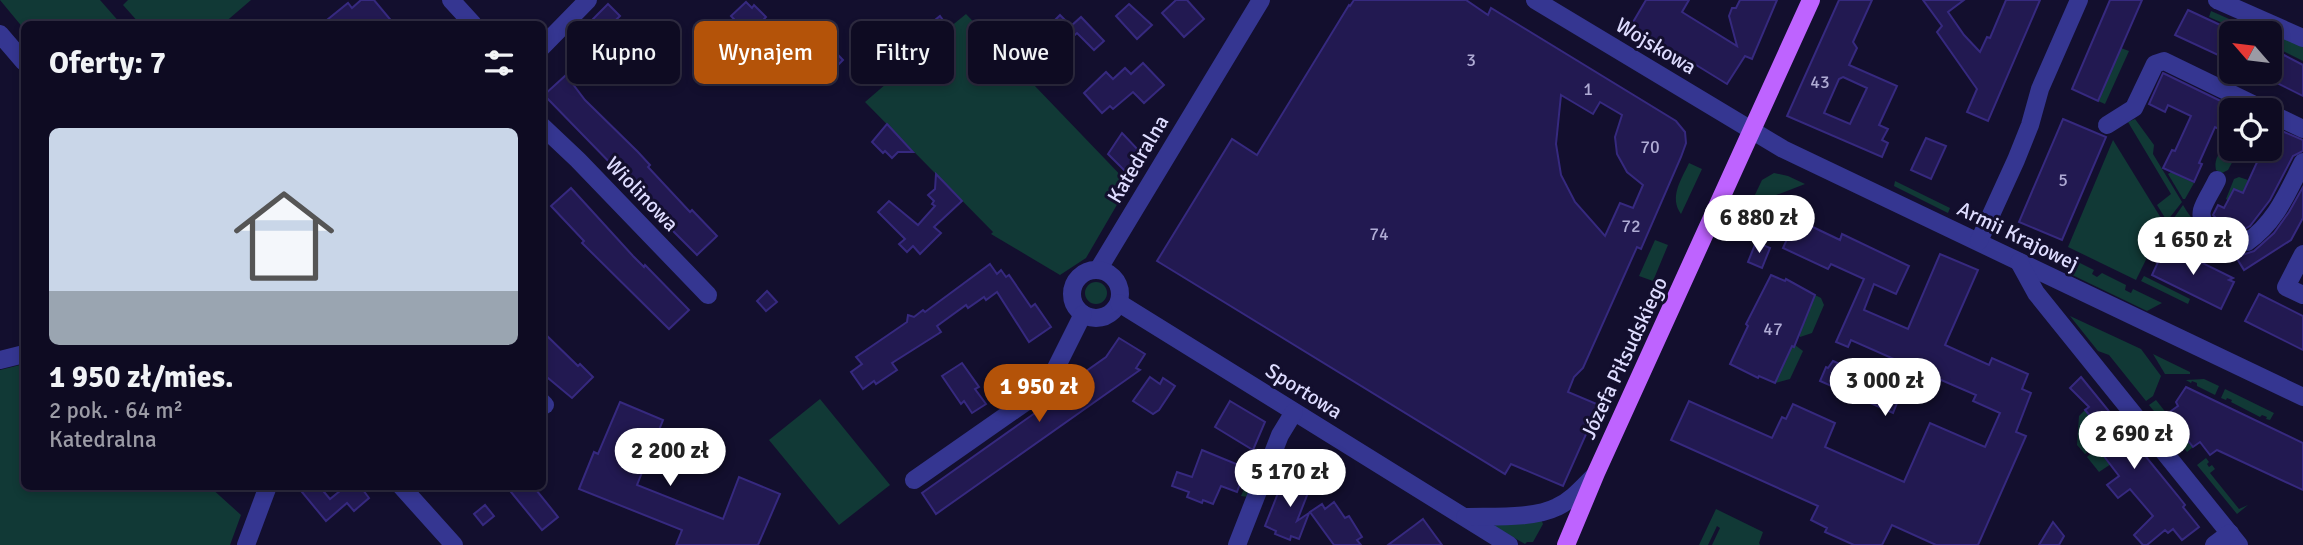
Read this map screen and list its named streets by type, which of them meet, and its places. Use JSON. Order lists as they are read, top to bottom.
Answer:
{
  "streets": {
    "main road": ["Józefa Piłsudskiego"],
    "street": [
      "Wojskowa",
      "Katedralna",
      "Wiolinowa",
      "Armii Krajowej",
      "Sportowa"
    ]
  },
  "crossings": [
    ["Wojskowa", "Armii Krajowej"],
    ["Wojskowa", "Józefa Piłsudskiego"],
    ["Katedralna", "Sportowa"],
    ["Armii Krajowej", "Józefa Piłsudskiego"]
  ],
  "house_numbers": [
    "3",
    "43",
    "1",
    "70",
    "5",
    "72",
    "74",
    "47"
  ],
  "north": "top left",
  "page": {
    "chip": [
      "Kupno",
      "Wynajem",
      "Filtry",
      "Nowe"
    ],
    "heading": "Oferty: 7",
    "list": [
      {
        "name": "1 950 zł/mies.",
        "note": "2 pok. · 64 m² · Katedralna"
      }
    ],
    "price": [
      "6 880 zł",
      "1 650 zł",
      "3 000 zł",
      "1 950 zł",
      "2 690 zł",
      "2 200 zł",
      "5 170 zł"
    ]
  }
}
